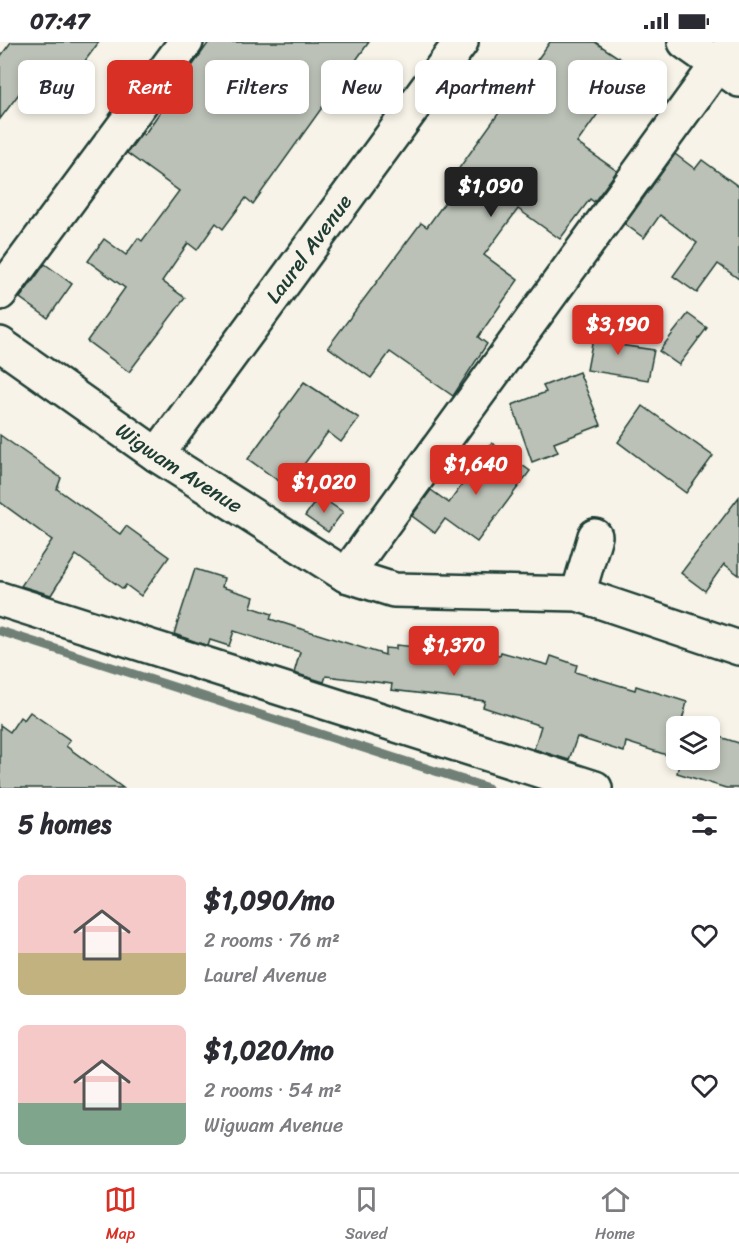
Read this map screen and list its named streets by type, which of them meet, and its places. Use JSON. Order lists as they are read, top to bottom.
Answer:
{
  "streets": {
    "street": ["Laurel Avenue", "Wigwam Avenue"]
  },
  "crossings": [
    ["Laurel Avenue", "Wigwam Avenue"]
  ],
  "page": {
    "status": "07:47",
    "chip": [
      "Buy",
      "Rent",
      "Filters",
      "New",
      "Apartment",
      "House"
    ],
    "price": [
      "$1,090",
      "$3,190",
      "$1,640",
      "$1,020",
      "$1,370"
    ],
    "heading": "5 homes",
    "list": [
      {
        "name": "$1,090/mo",
        "note": "2 rooms · 76 m² · Laurel Avenue"
      },
      {
        "name": "$1,020/mo",
        "note": "2 rooms · 54 m² · Wigwam Avenue"
      }
    ],
    "tabs": ["Map", "Saved", "Home"]
  }
}
